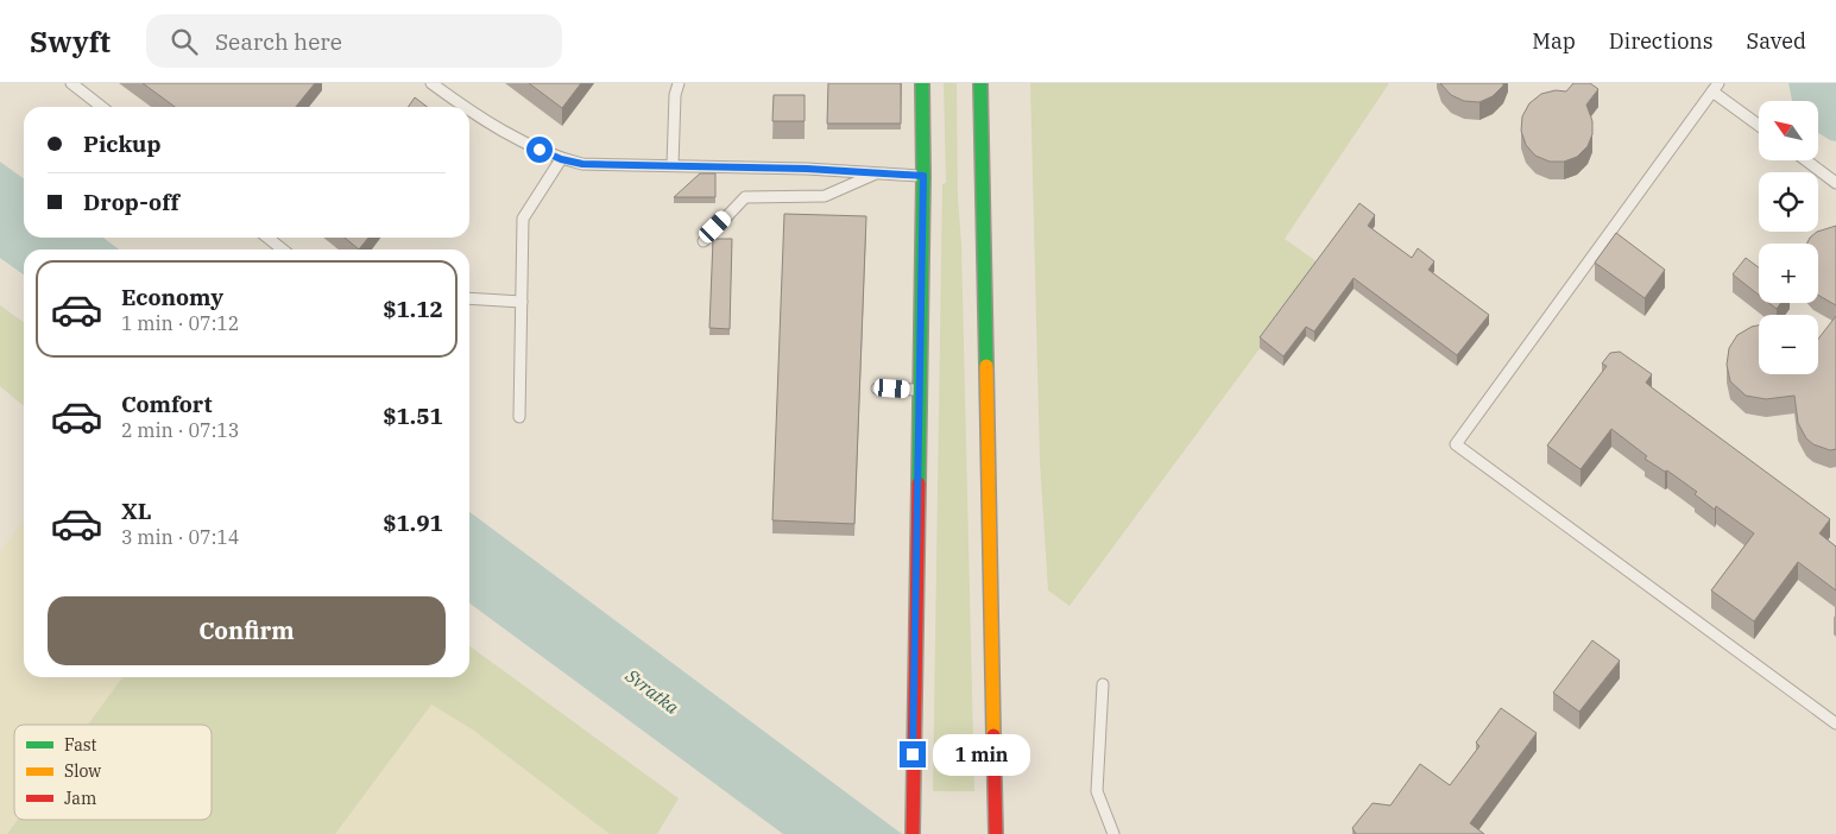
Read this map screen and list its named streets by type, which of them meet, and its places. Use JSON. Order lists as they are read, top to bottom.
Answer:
{
  "water": ["Svratka"],
  "legend": ["Fast", "Slow", "Jam"],
  "north": "top left",
  "page": {
    "header": "Swyft",
    "search": "Search here",
    "nav": ["Map", "Directions", "Saved"],
    "map_buttons": ["+", "−"],
    "banner": ["Pickup", "Drop-off"],
    "list": [
      {
        "name": "Economy",
        "note": "1 min · 07:12",
        "value": "$1.12"
      },
      {
        "name": "Comfort",
        "note": "2 min · 07:13",
        "value": "$1.51"
      },
      {
        "name": "XL",
        "note": "3 min · 07:14",
        "value": "$1.91"
      }
    ],
    "buttons": "Confirm",
    "bubble": "1 min"
  }
}
